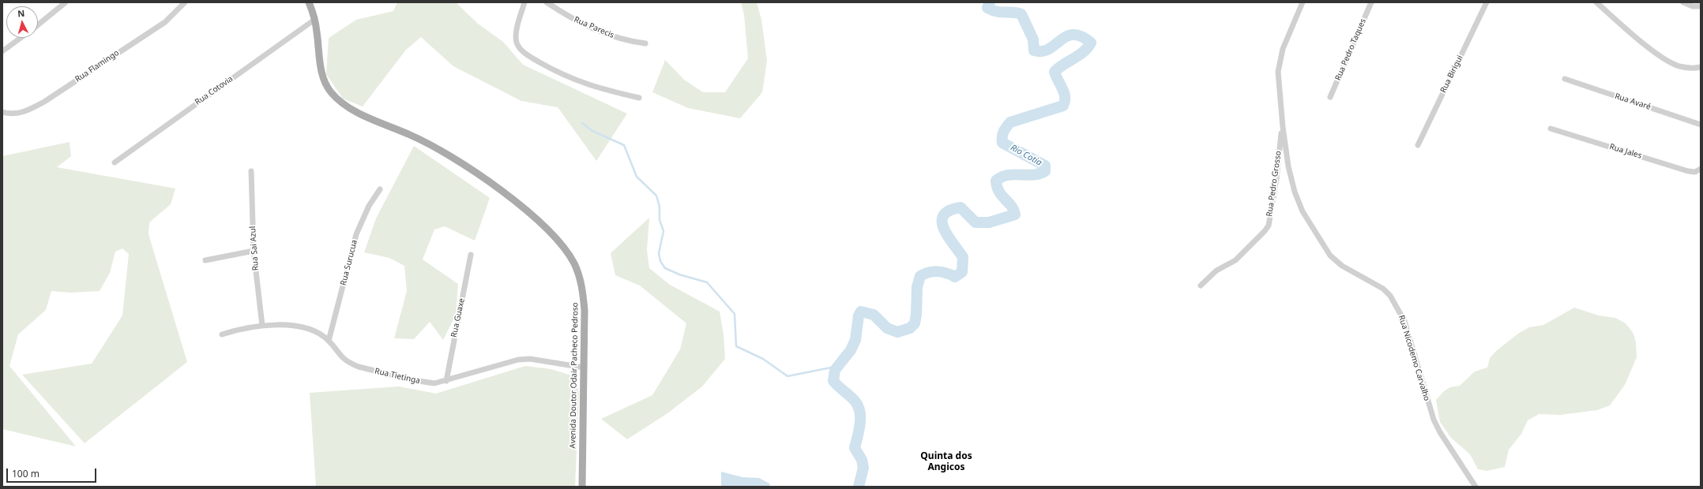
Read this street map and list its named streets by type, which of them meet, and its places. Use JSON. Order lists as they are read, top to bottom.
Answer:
{
  "streets": {
    "main road": ["Avenida Doutor Odair Pacheco Pedroso"],
    "street": [
      "Rua Parecis",
      "Rua Pedro Taques",
      "Rua Flamingo",
      "Rua Birigui",
      "Rua Cotovia",
      "Rua Avaré",
      "Rua Jales",
      "Rua Pedro Grosso",
      "Rua Sai Azul",
      "Rua Surucua",
      "Rua Guaxe",
      "Rua Nicodemo Carvalho",
      "Rua Tietinga"
    ]
  },
  "crossings": [
    ["Rua Cotovia", "Avenida Doutor Odair Pacheco Pedroso"],
    ["Rua Pedro Grosso", "Rua Nicodemo Carvalho"],
    ["Rua Sai Azul", "Rua Tietinga"],
    ["Rua Surucua", "Rua Tietinga"],
    ["Rua Guaxe", "Rua Tietinga"],
    ["Avenida Doutor Odair Pacheco Pedroso", "Rua Tietinga"]
  ],
  "districts": ["Quinta dos Angicos"],
  "water": ["Rio Cotia"],
  "scale_bar": "100 m",
  "north": "top"
}
